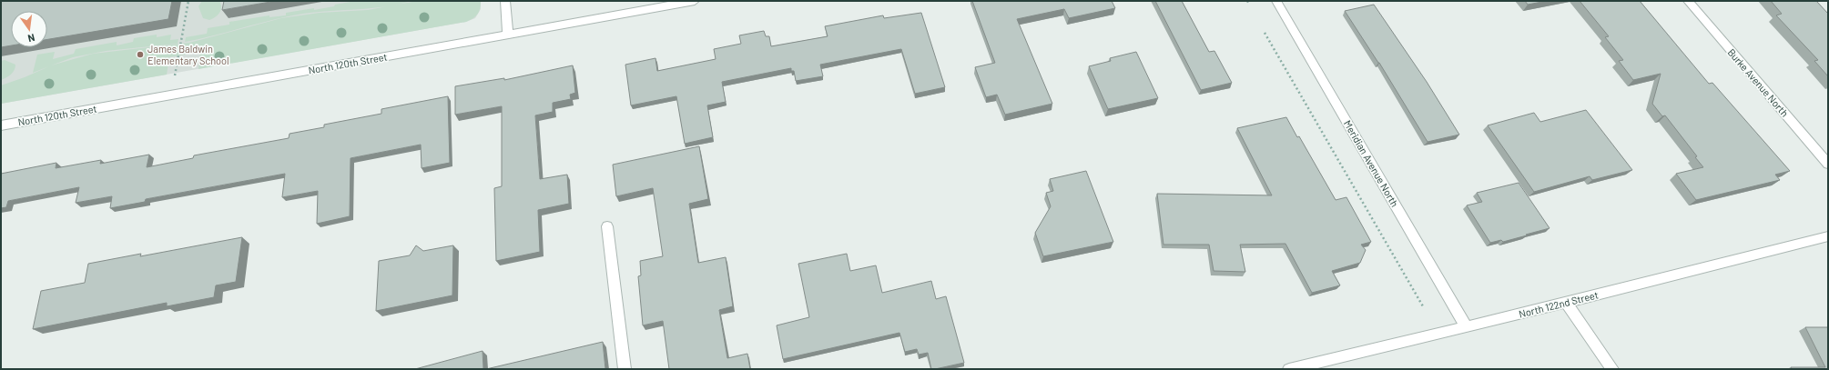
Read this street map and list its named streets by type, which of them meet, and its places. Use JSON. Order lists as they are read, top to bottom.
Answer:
{
  "streets": {
    "street": [
      "North 120th Street",
      "Burke Avenue North",
      "Meridian Avenue North",
      "North 122nd Street"
    ]
  },
  "crossings": [
    ["Meridian Avenue North", "North 122nd Street"]
  ],
  "places": ["James Baldwin Elementary School"],
  "north": "bottom"
}
